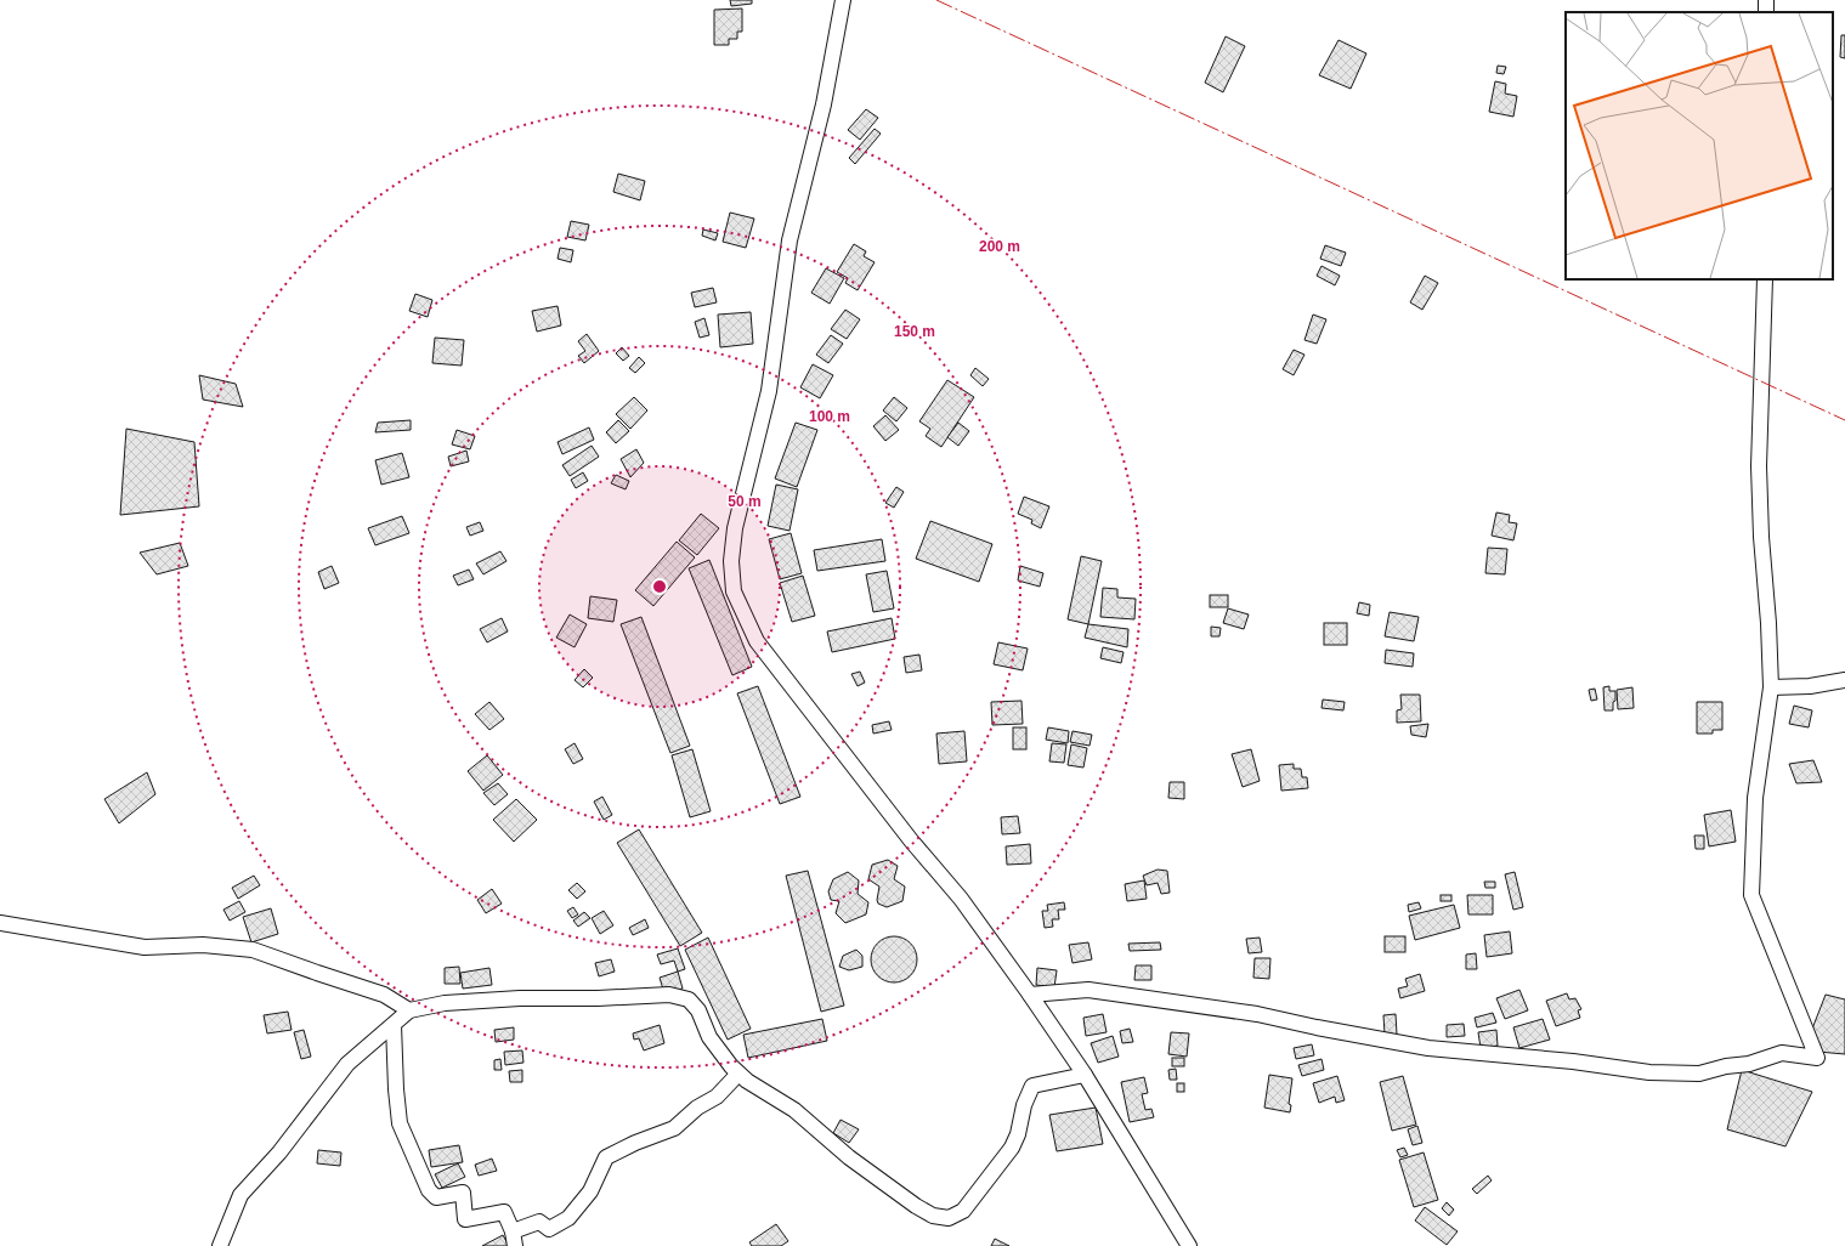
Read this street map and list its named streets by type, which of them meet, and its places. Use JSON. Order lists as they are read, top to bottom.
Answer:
{
  "rings": [
    "200 m",
    "150 m",
    "100 m",
    "50 m"
  ]
}
